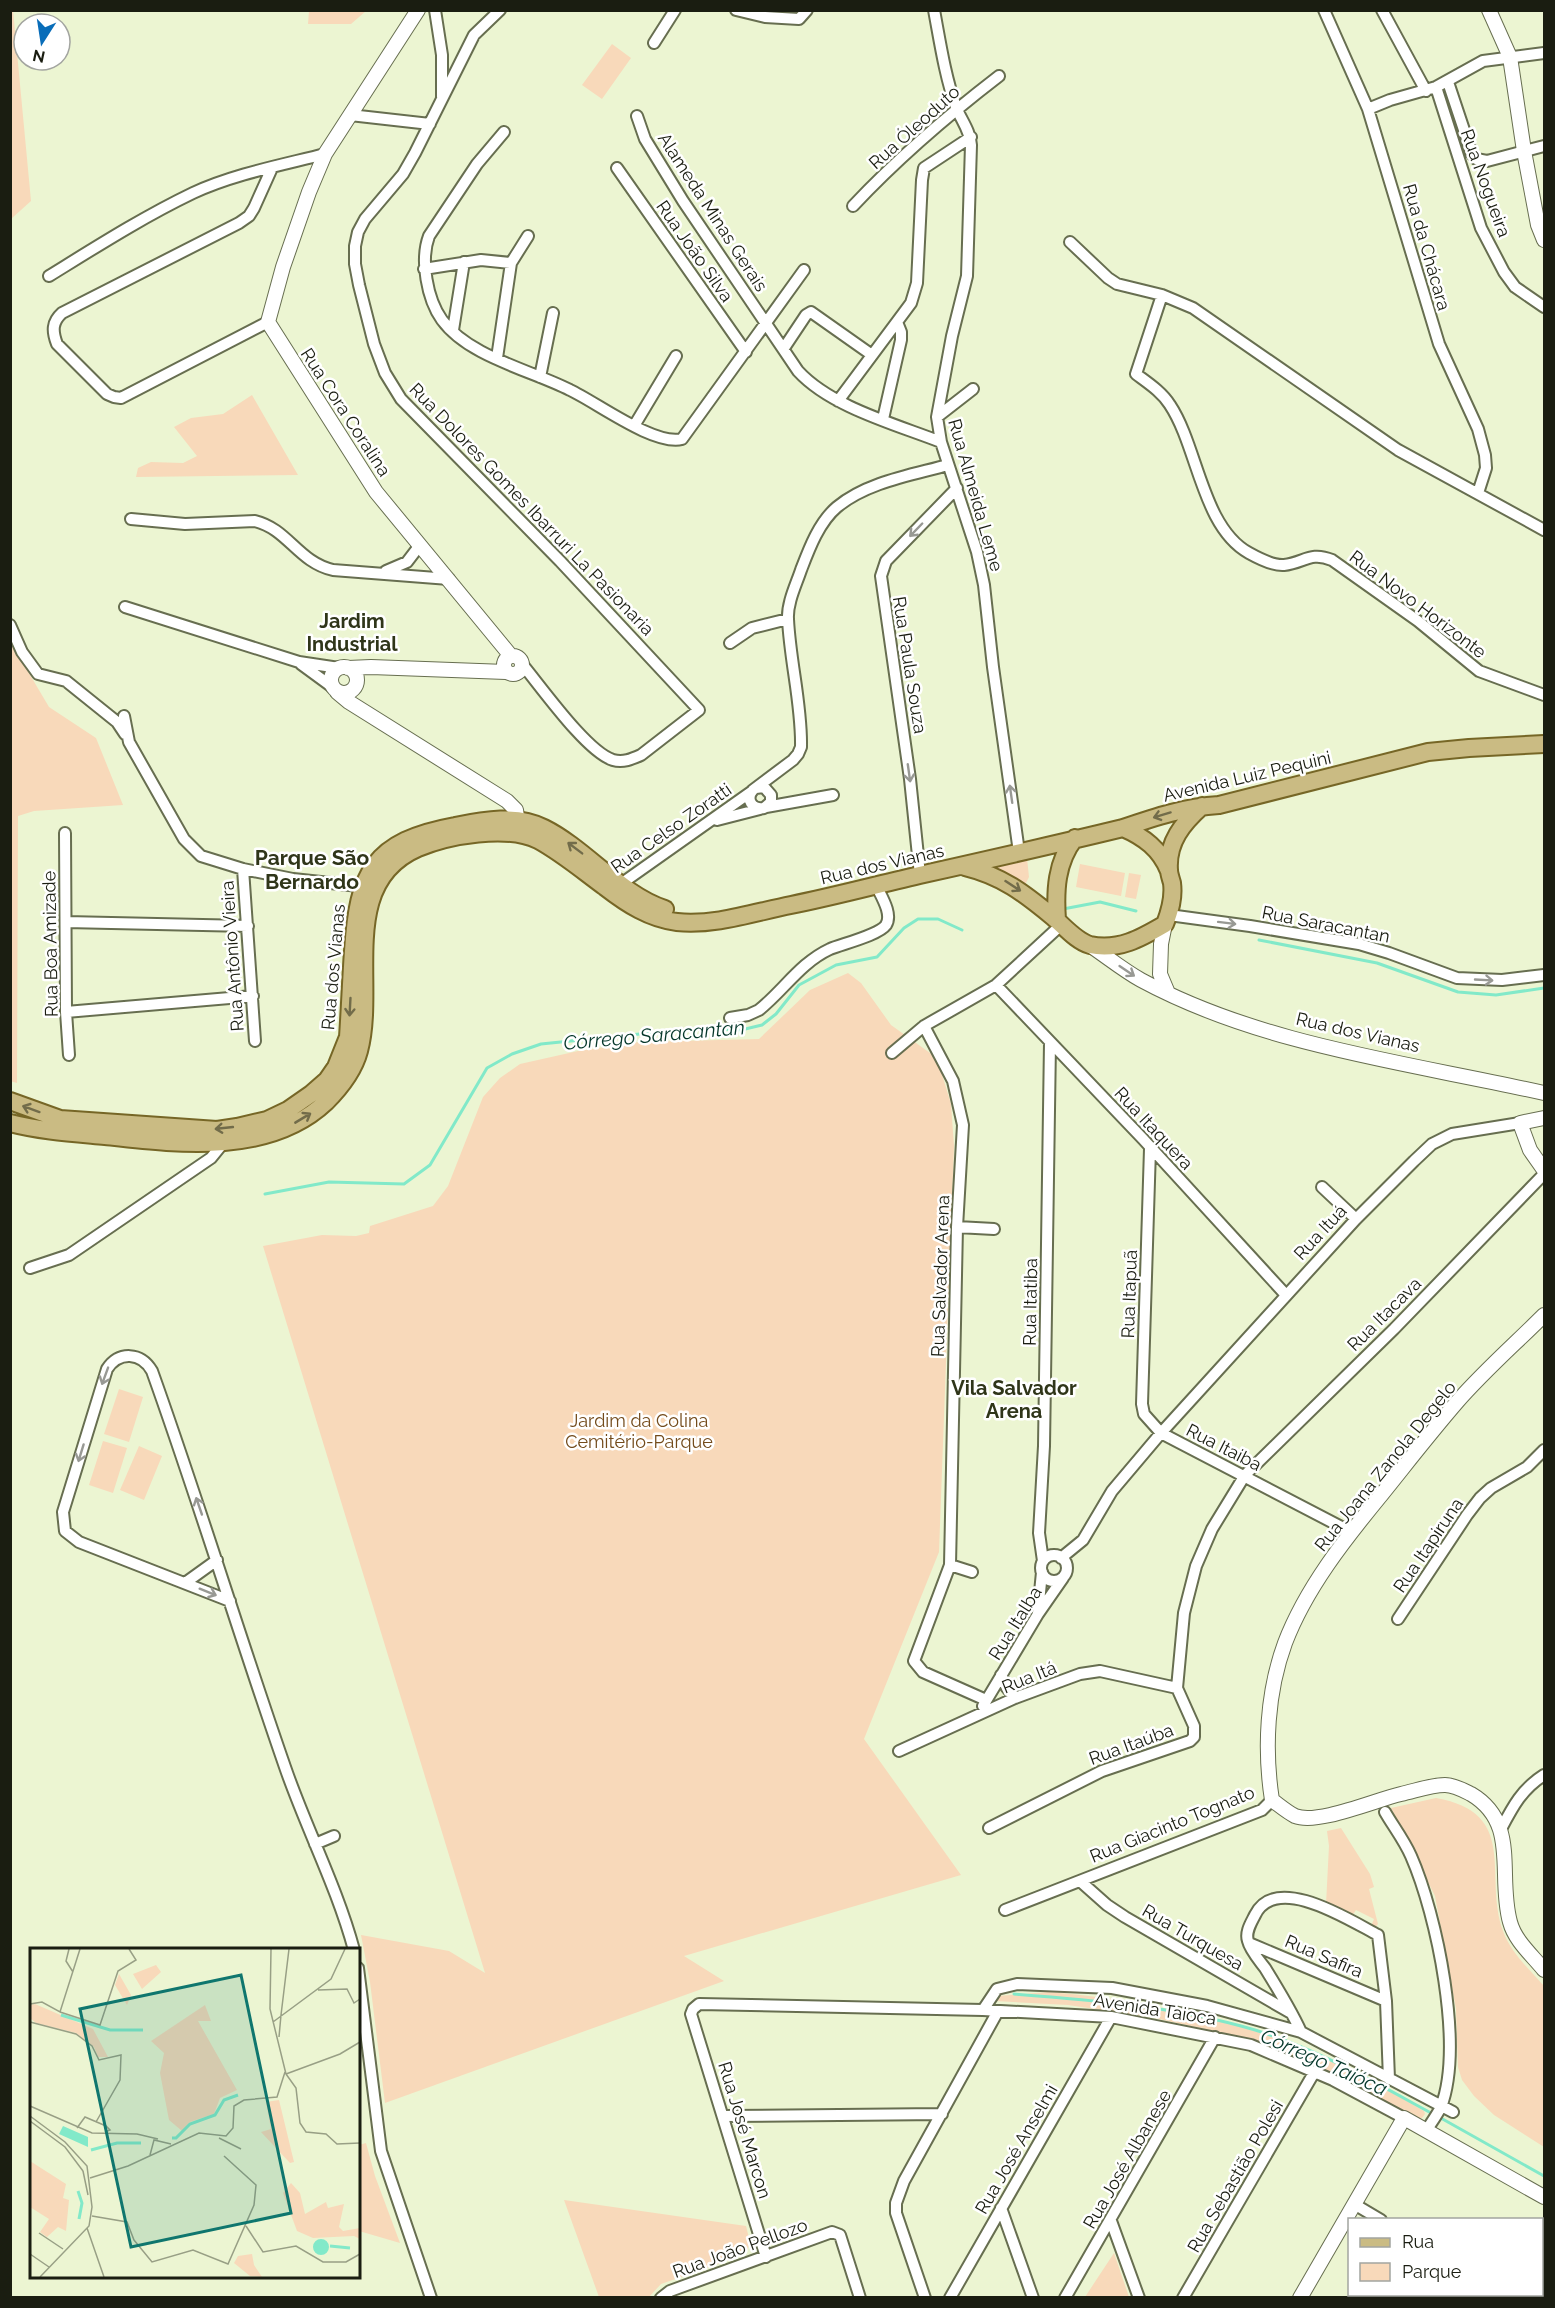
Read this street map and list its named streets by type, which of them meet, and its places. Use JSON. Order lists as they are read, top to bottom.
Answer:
{
  "streets": {
    "main road": ["Avenida Luiz Pequini", "Rua dos Vianas"],
    "street": [
      "Rua Óleoduto",
      "Rua Nogueira",
      "Alameda Minas Gerais",
      "Rua da Chácara",
      "Rua João Silva",
      "Rua Cora Coralina",
      "Rua Almeida Leme",
      "Rua Dolores Gomes Ibarruri La Pasionaria",
      "Rua Novo Horizonte",
      "Rua Paula Souza",
      "Rua Celso Zoratti",
      "Rua Saracantan",
      "Rua Boa Amizade",
      "Rua Antônio Vieira",
      "Rua Itaquera",
      "Rua Ituá",
      "Rua Salvador Arena",
      "Rua Itapuã",
      "Rua Itatiba",
      "Rua Itacava",
      "Rua Itaiba",
      "Rua Joana Zanola Degelo",
      "Rua Itapiruna",
      "Rua Italba",
      "Rua Itá",
      "Rua Itaúba",
      "Rua Giacinto Tognato",
      "Rua Turquesa",
      "Rua Safira",
      "Avenida Taioca",
      "Rua José Marcon",
      "Rua José Anselmi",
      "Rua José Albanese",
      "Rua Sebastião Polesi",
      "Rua João Pellozo"
    ]
  },
  "crossings": [
    ["Alameda Minas Gerais", "Rua Almeida Leme"],
    ["Rua Cora Coralina", "Rua Dolores Gomes Ibarruri La Pasionaria"],
    ["Rua Almeida Leme", "Rua Paula Souza"],
    ["Rua Almeida Leme", "Avenida Luiz Pequini"],
    ["Rua Almeida Leme", "Rua Celso Zoratti"],
    ["Rua Paula Souza", "Rua dos Vianas"],
    ["Avenida Luiz Pequini", "Rua dos Vianas"],
    ["Avenida Luiz Pequini", "Rua Saracantan"],
    ["Rua Celso Zoratti", "Rua dos Vianas"],
    ["Rua dos Vianas", "Rua Saracantan"],
    ["Rua Itaquera", "Rua Ituá"],
    ["Rua Itaquera", "Rua Itapuã"],
    ["Rua Itaquera", "Rua Itatiba"],
    ["Rua Ituá", "Rua Itapuã"],
    ["Rua Ituá", "Rua Itaiba"],
    ["Rua Salvador Arena", "Rua Italba"],
    ["Rua Itapuã", "Rua Itaiba"],
    ["Rua Itatiba", "Rua Itaiba"],
    ["Rua Itatiba", "Rua Italba"],
    ["Rua Itacava", "Rua Itaiba"],
    ["Rua Itacava", "Rua Itaúba"],
    ["Rua Itaiba", "Rua Joana Zanola Degelo"],
    ["Rua Itaiba", "Rua Italba"],
    ["Rua Itaiba", "Rua Itaúba"],
    ["Rua Joana Zanola Degelo", "Rua Giacinto Tognato"],
    ["Rua Italba", "Rua Itá"],
    ["Rua Itá", "Rua Itaúba"],
    ["Rua Giacinto Tognato", "Rua Turquesa"],
    ["Avenida Taioca", "Rua José Marcon"],
    ["Avenida Taioca", "Rua José Anselmi"],
    ["Avenida Taioca", "Rua José Albanese"],
    ["Avenida Taioca", "Rua Sebastião Polesi"],
    ["Rua José Marcon", "Rua João Pellozo"]
  ],
  "one_way": ["Rua Almeida Leme", "Rua Paula Souza", "Rua Saracantan"],
  "districts": ["Jardim Industrial", "Parque São Bernardo", "Vila Salvador Arena"],
  "water": ["Córrego Saracantan", "Córrego Taióca"],
  "parks": ["Jardim da Colina Cemitério-Parque"],
  "legend": ["Rua", "Parque"],
  "north": "bottom"
}
